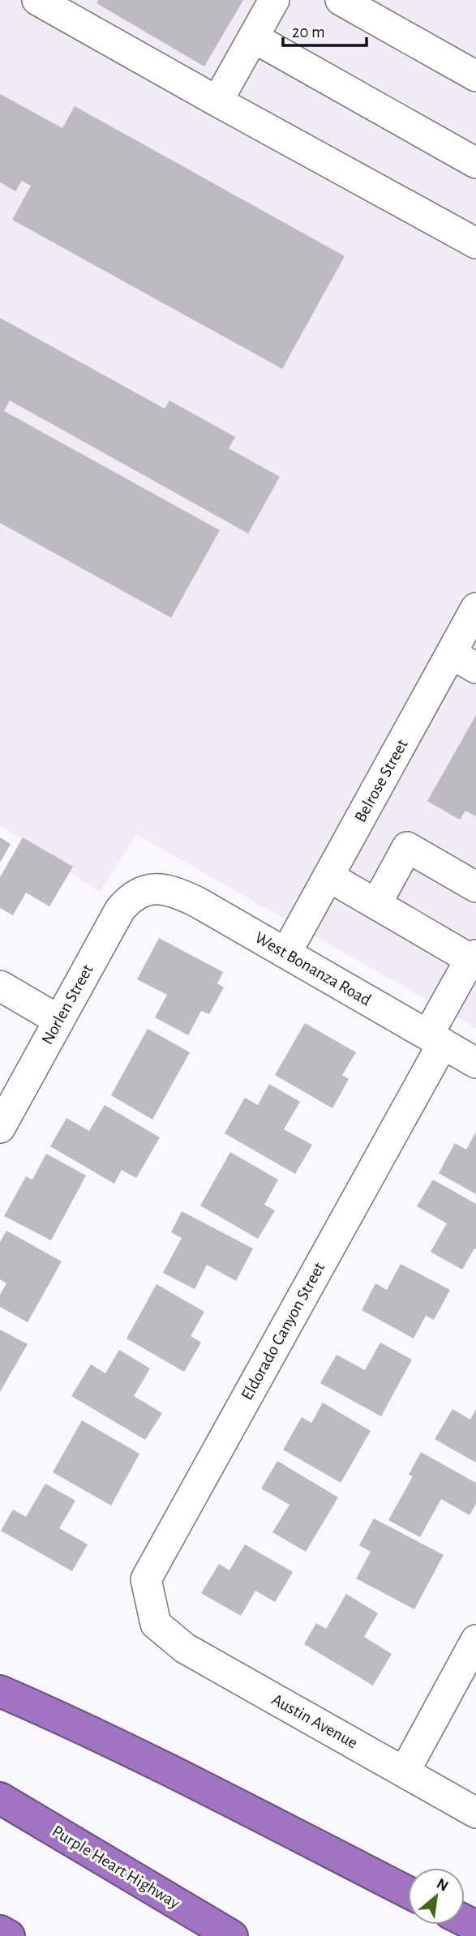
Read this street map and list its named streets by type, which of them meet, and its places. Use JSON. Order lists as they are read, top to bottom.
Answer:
{
  "streets": {
    "highway": ["Purple Heart Highway"],
    "street": [
      "Belrose Street",
      "West Bonanza Road",
      "Norlen Street",
      "Eldorado Canyon Street",
      "Austin Avenue"
    ]
  },
  "crossings": [
    ["Belrose Street", "West Bonanza Road"],
    ["West Bonanza Road", "Norlen Street"],
    ["West Bonanza Road", "Eldorado Canyon Street"],
    ["Eldorado Canyon Street", "Austin Avenue"]
  ],
  "scale_bar": "20 m",
  "north": "top right"
}
